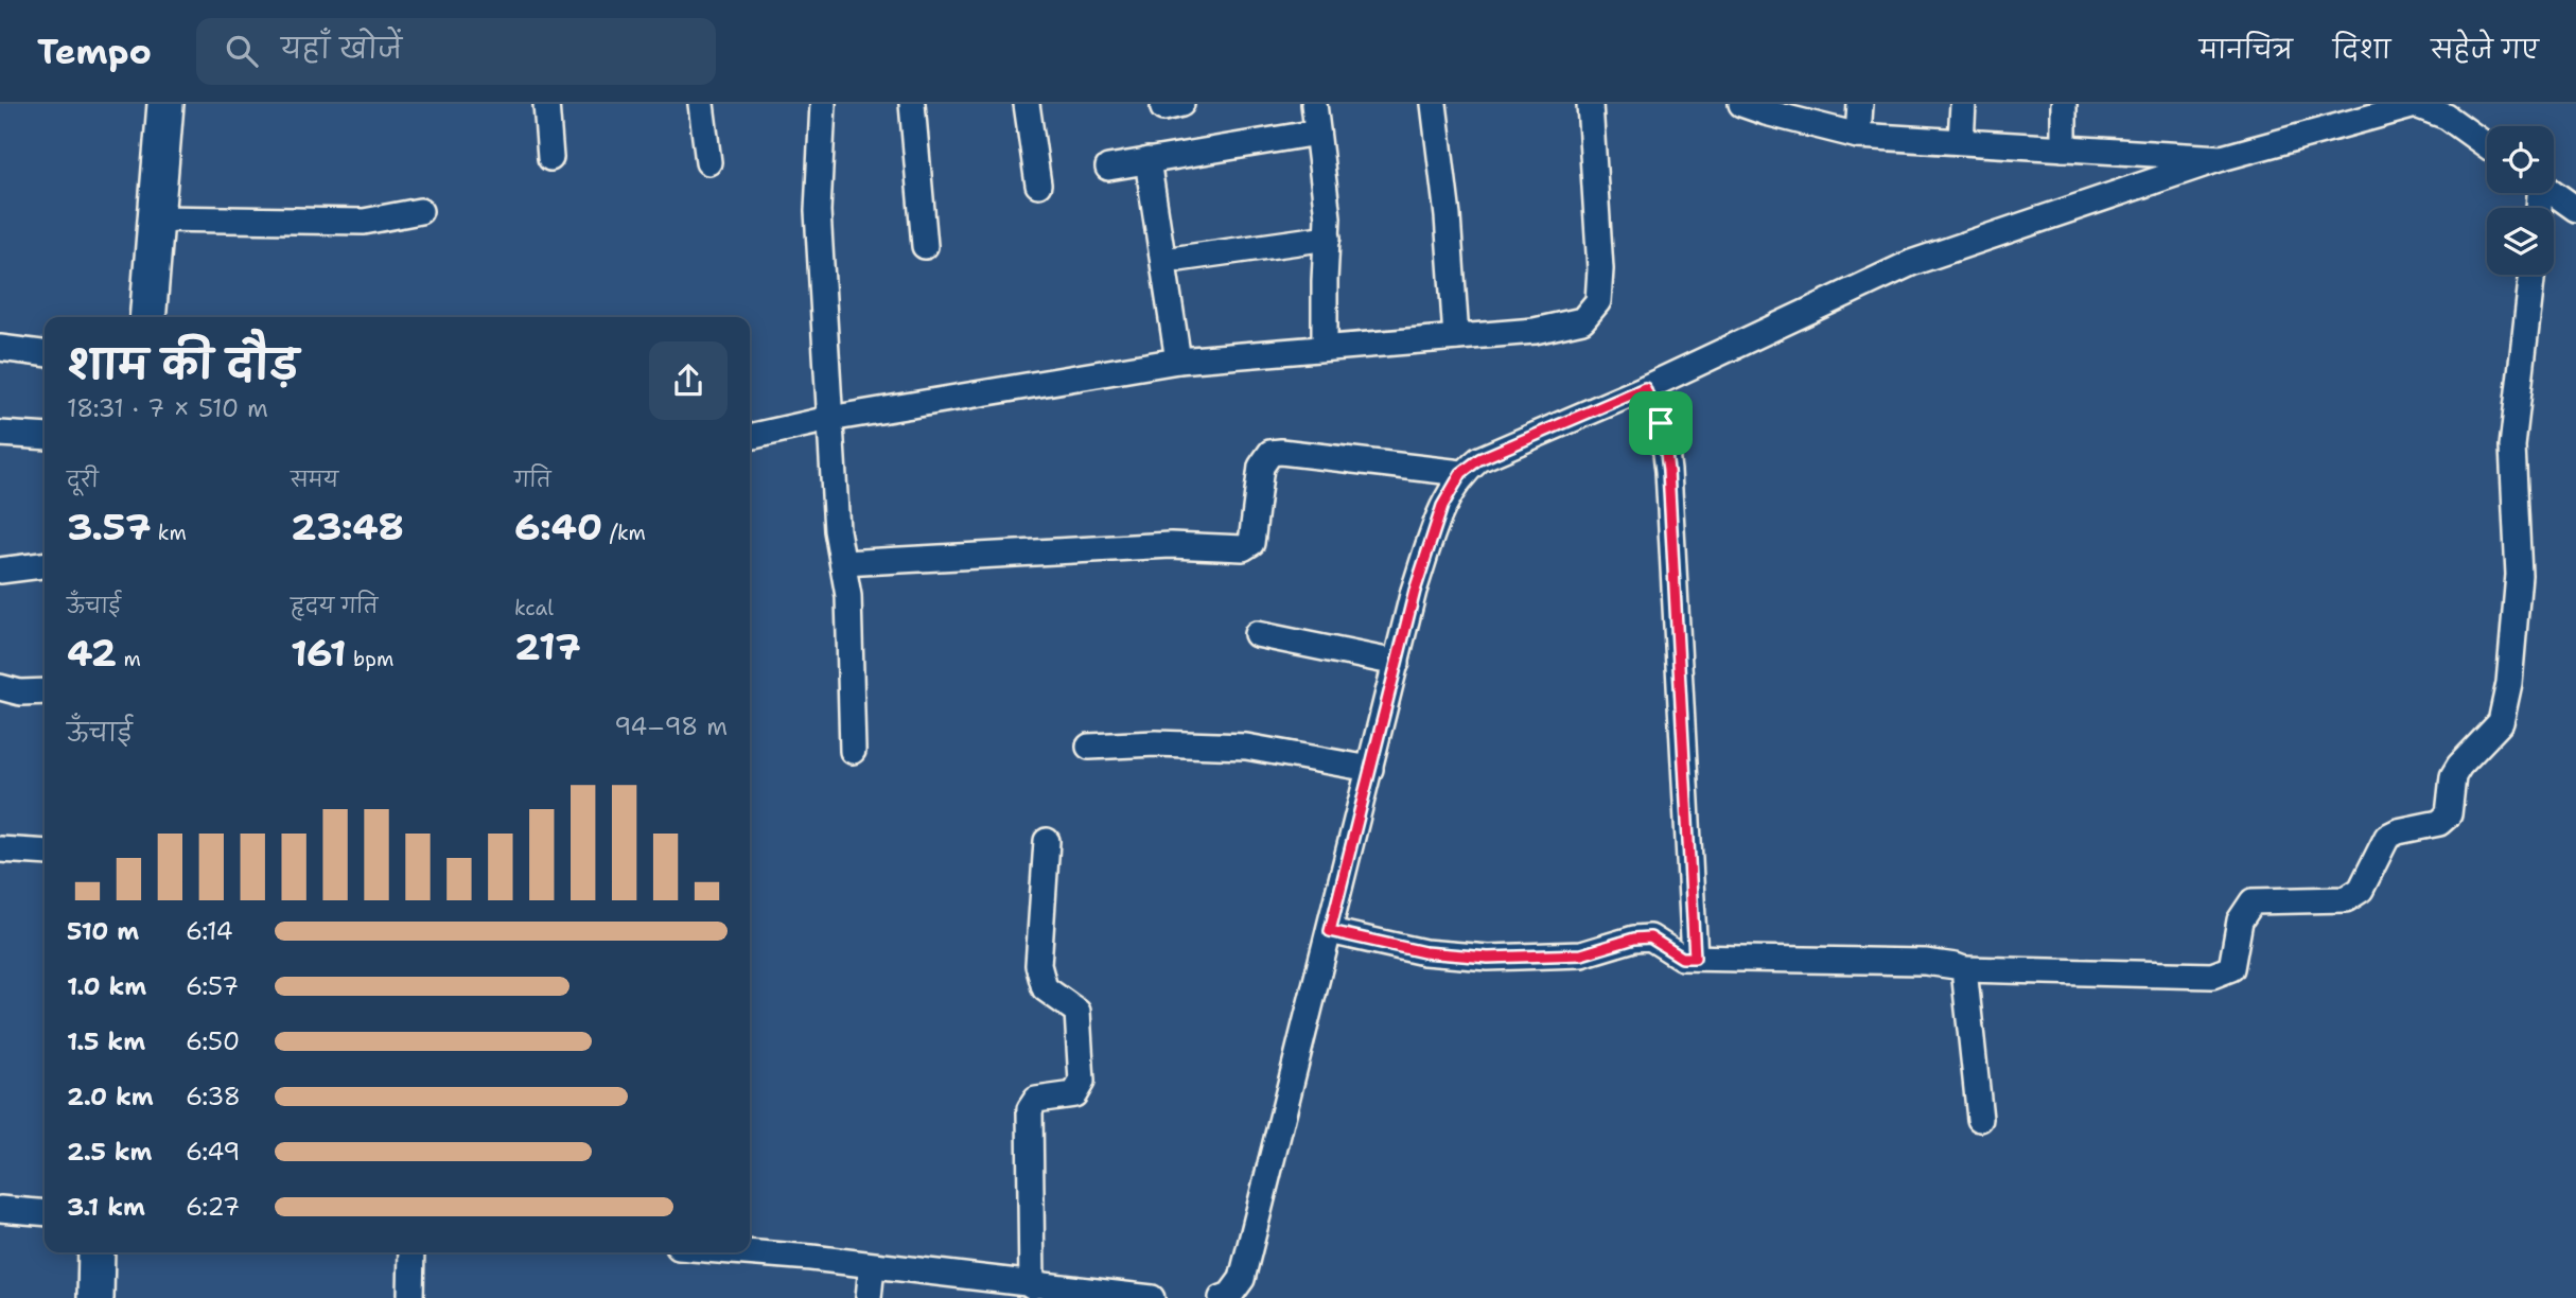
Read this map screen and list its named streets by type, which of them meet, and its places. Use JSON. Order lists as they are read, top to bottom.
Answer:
{
  "page": {
    "header": "Tempo",
    "search": "यहाँ खोजें",
    "nav": ["मानचित्र", "दिशा", "सहेजे गए"],
    "heading": ["शाम की दौड़", "18:31 · 7 × 510 m"],
    "stats": [
      ["दूरी", "3.57 km"],
      ["समय", "23:48"],
      ["गति", "6:40 /km"],
      ["ऊँचाई", "42 m"],
      ["हृदय गति", "161 bpm"],
      ["kcal", "217"]
    ],
    "chart": ["ऊँचाई", "94–98 m"],
    "list": [
      {
        "name": "510 m",
        "note": "6:14"
      },
      {
        "name": "1.0 km",
        "note": "6:57"
      },
      {
        "name": "1.5 km",
        "note": "6:50"
      },
      {
        "name": "2.0 km",
        "note": "6:38"
      },
      {
        "name": "2.5 km",
        "note": "6:49"
      },
      {
        "name": "3.1 km",
        "note": "6:27"
      }
    ]
  }
}
